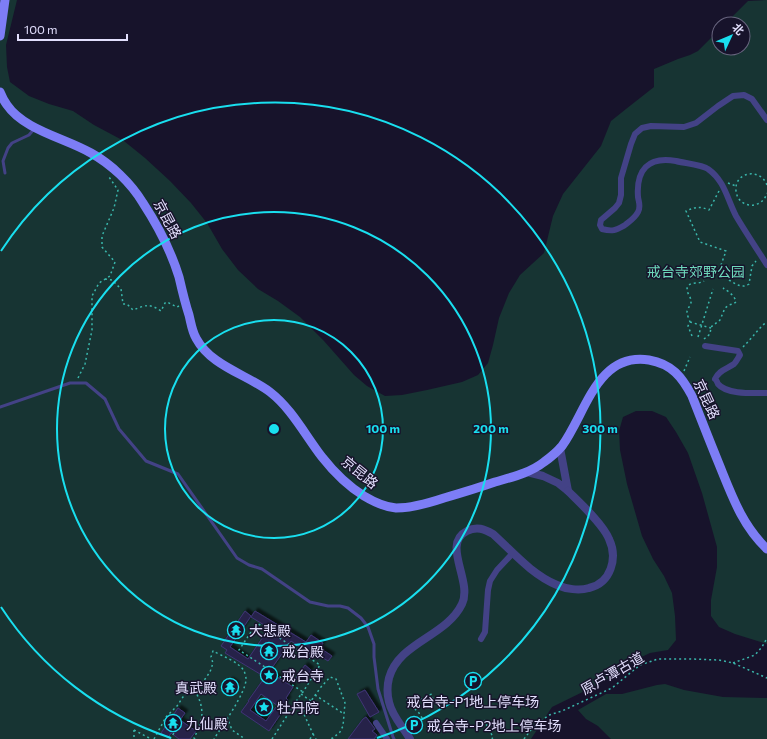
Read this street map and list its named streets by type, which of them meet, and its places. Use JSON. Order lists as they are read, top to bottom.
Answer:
{
  "streets": {
    "main road": ["京昆路"],
    "path": ["原卢潭古道"]
  },
  "parks": ["戒台寺郊野公园"],
  "places": {
    "temple": [
      "大悲殿",
      "戒台殿",
      "真武殿",
      "九仙殿"
    ],
    "place": ["戒台寺", "牡丹院"],
    "parking": ["戒台寺-P1地上停车场", "戒台寺-P2地上停车场"]
  },
  "scale_bar": "100 m",
  "north": "top right",
  "rings": ["100 m", "200 m", "300 m"]
}
